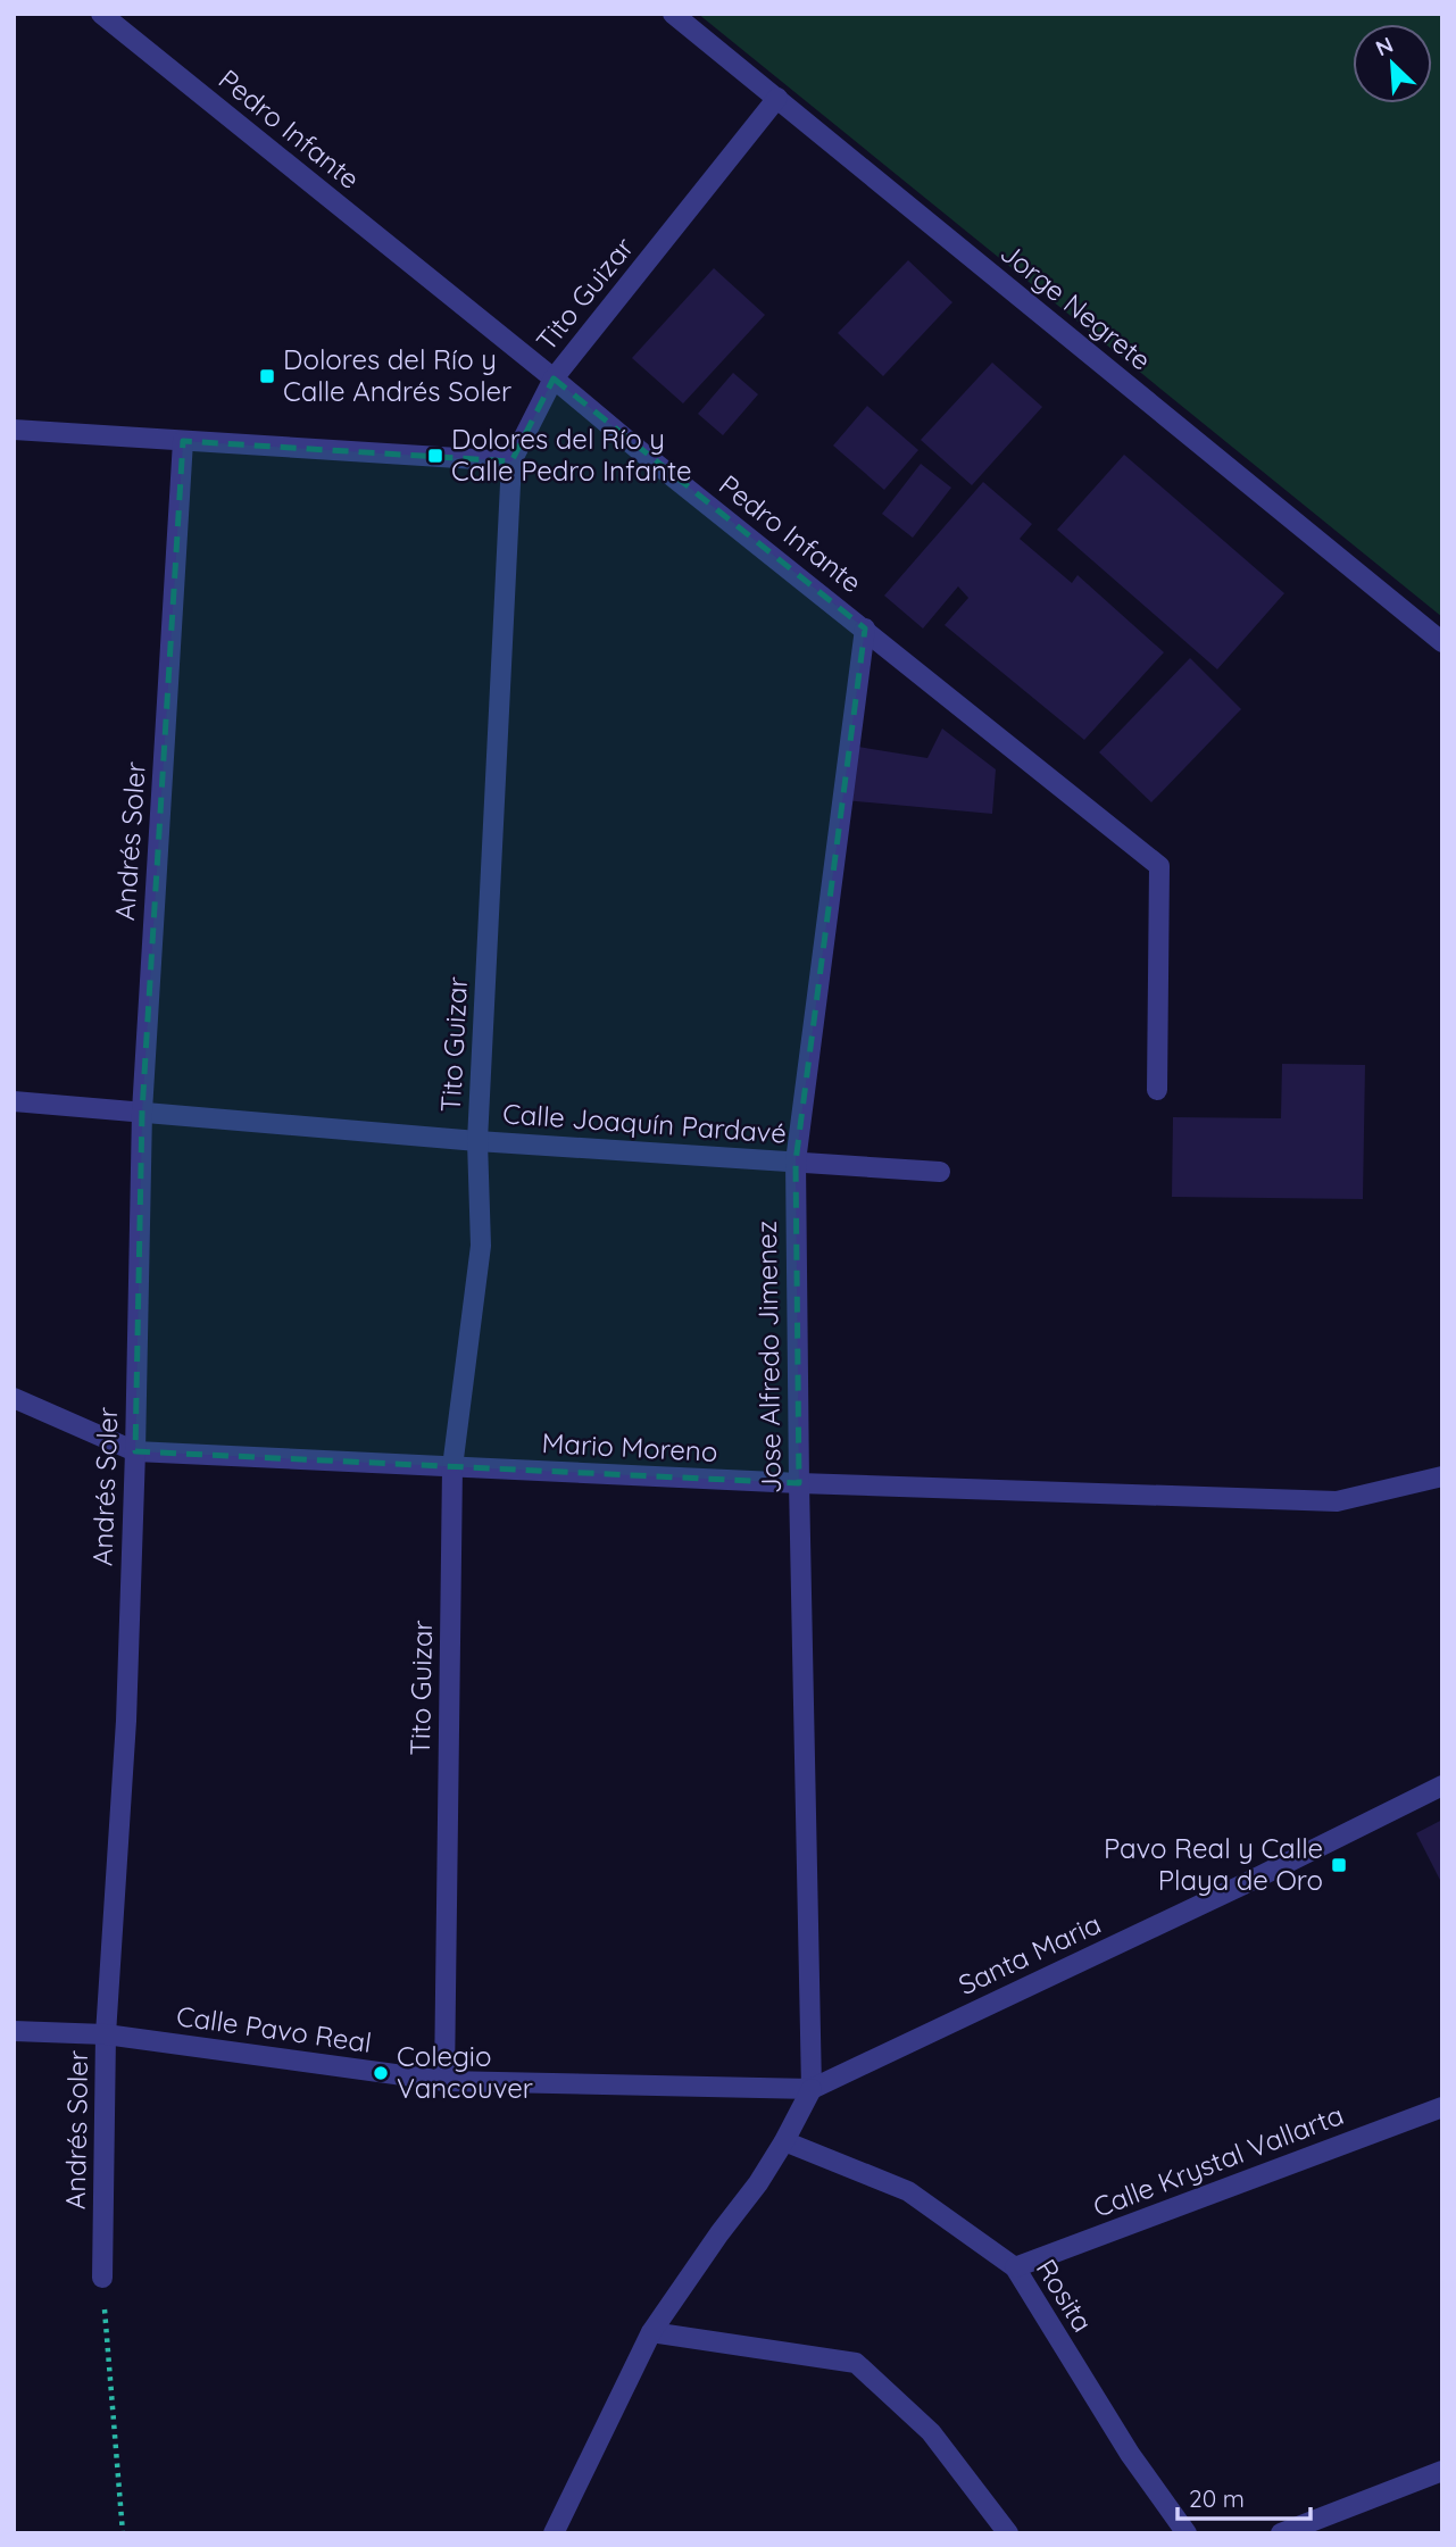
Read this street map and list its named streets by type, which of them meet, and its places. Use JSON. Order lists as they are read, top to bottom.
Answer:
{
  "streets": {
    "street": [
      "Pedro Infante",
      "Tito Guizar",
      "Jorge Negrete",
      "Andrés Soler",
      "Calle Joaquín Pardavé",
      "Jose Alfredo Jimenez",
      "Mario Moreno",
      "Santa Maria",
      "Calle Pavo Real",
      "Calle Krystal Vallarta",
      "Rosita"
    ]
  },
  "crossings": [
    ["Pedro Infante", "Tito Guizar"],
    ["Pedro Infante", "Jose Alfredo Jimenez"],
    ["Tito Guizar", "Jorge Negrete"],
    ["Tito Guizar", "Calle Joaquín Pardavé"],
    ["Tito Guizar", "Mario Moreno"],
    ["Tito Guizar", "Calle Pavo Real"],
    ["Andrés Soler", "Calle Joaquín Pardavé"],
    ["Andrés Soler", "Mario Moreno"],
    ["Andrés Soler", "Calle Pavo Real"],
    ["Calle Joaquín Pardavé", "Jose Alfredo Jimenez"],
    ["Jose Alfredo Jimenez", "Mario Moreno"],
    ["Jose Alfredo Jimenez", "Santa Maria"],
    ["Jose Alfredo Jimenez", "Calle Pavo Real"],
    ["Santa Maria", "Calle Pavo Real"],
    ["Calle Krystal Vallarta", "Rosita"]
  ],
  "places": {
    "transit": ["Dolores del Río y Calle Andrés Soler", "Dolores del Río y Calle Pedro Infante", "Pavo Real y Calle Playa de Oro"],
    "other": ["Colegio Vancouver"]
  },
  "scale_bar": "20 m",
  "north": "top left"
}
